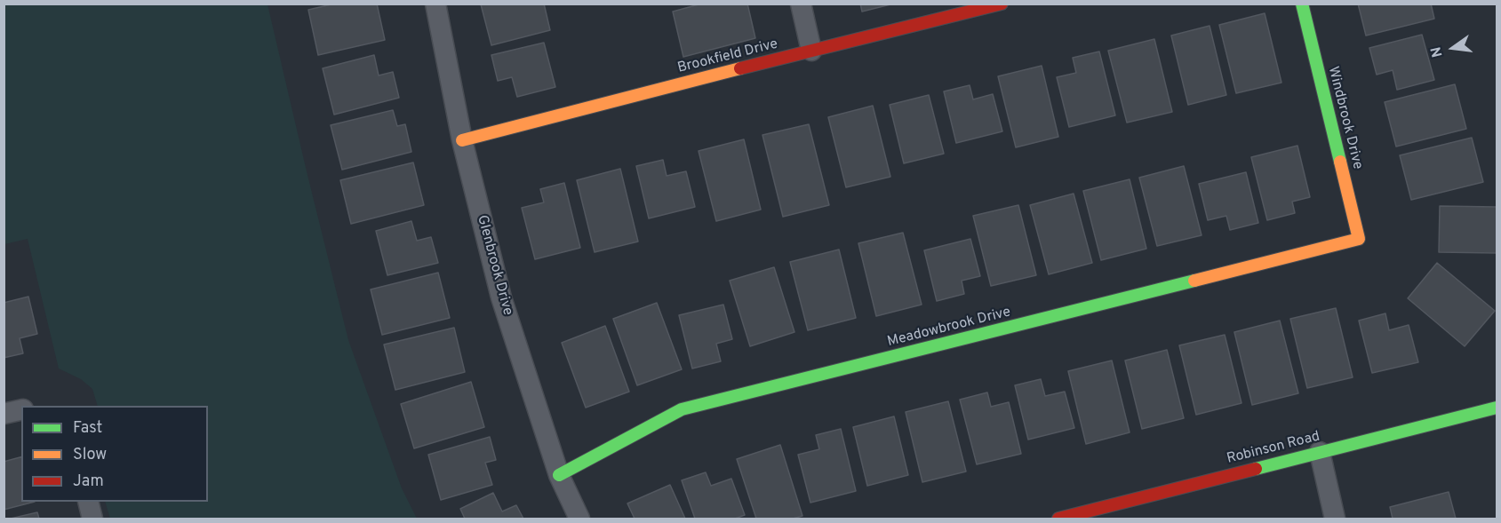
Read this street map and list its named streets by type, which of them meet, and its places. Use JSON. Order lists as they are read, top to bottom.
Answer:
{
  "streets": {
    "street": [
      "Brookfield Drive",
      "Windbrook Drive",
      "Glenbrook Drive",
      "Meadowbrook Drive",
      "Robinson Road"
    ]
  },
  "crossings": [
    ["Brookfield Drive", "Glenbrook Drive"],
    ["Windbrook Drive", "Meadowbrook Drive"],
    ["Glenbrook Drive", "Meadowbrook Drive"]
  ],
  "legend": ["Fast", "Slow", "Jam"],
  "north": "left"
}
